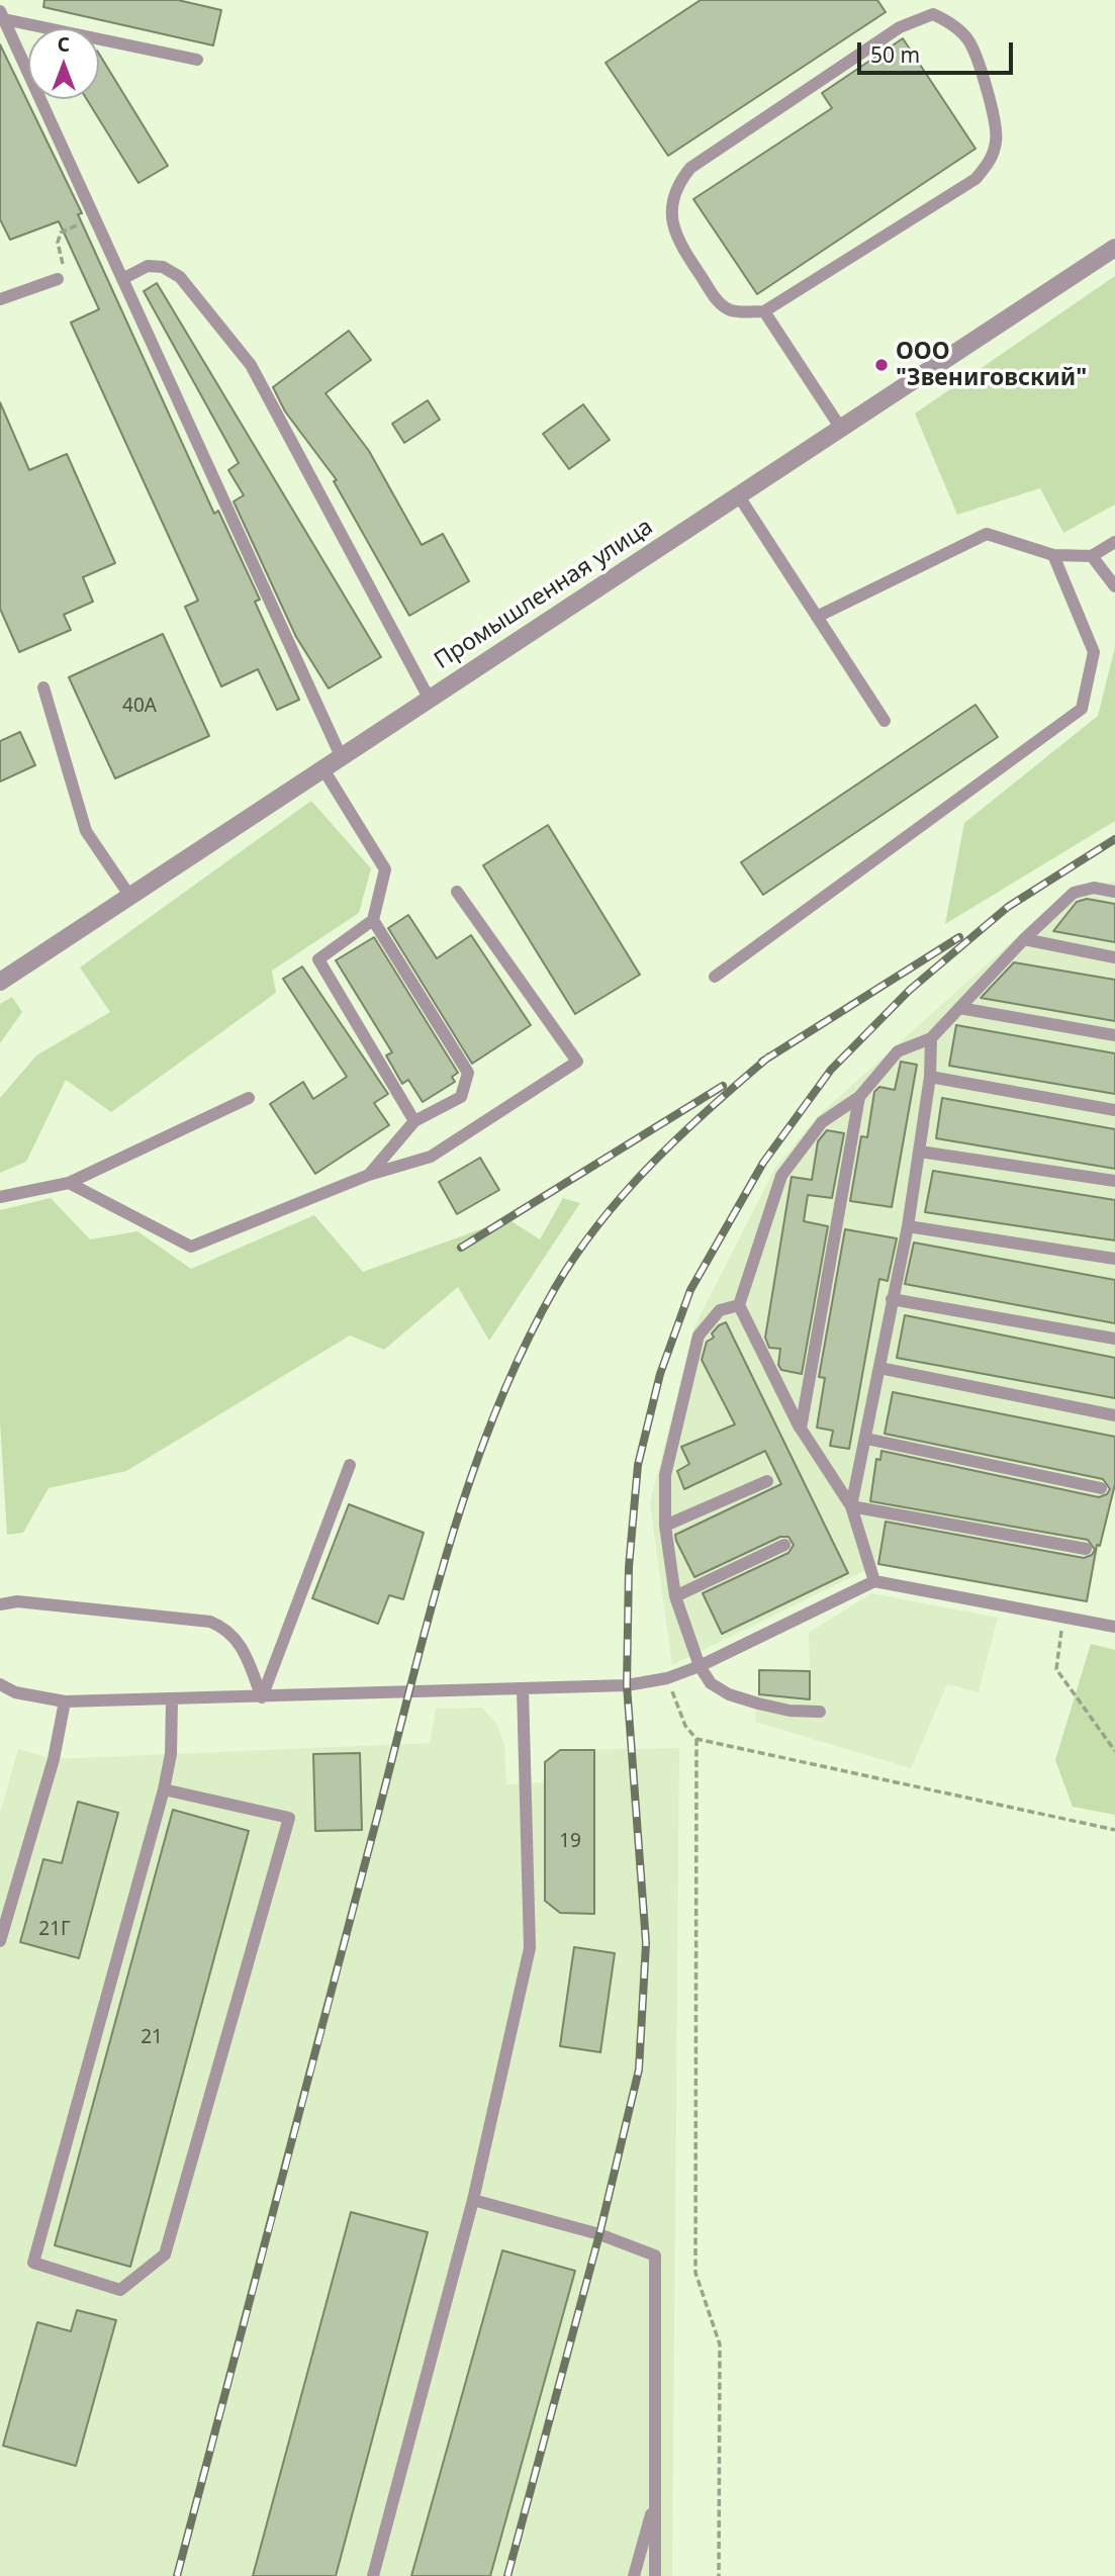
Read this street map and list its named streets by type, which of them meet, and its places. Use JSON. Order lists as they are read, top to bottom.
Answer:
{
  "streets": {
    "street": ["Промышленная улица"]
  },
  "places": ["ООО \"Звениговский\""],
  "house_numbers": [
    "40А",
    "19",
    "21Г",
    "21"
  ],
  "scale_bar": "50 m",
  "north": "top"
}
